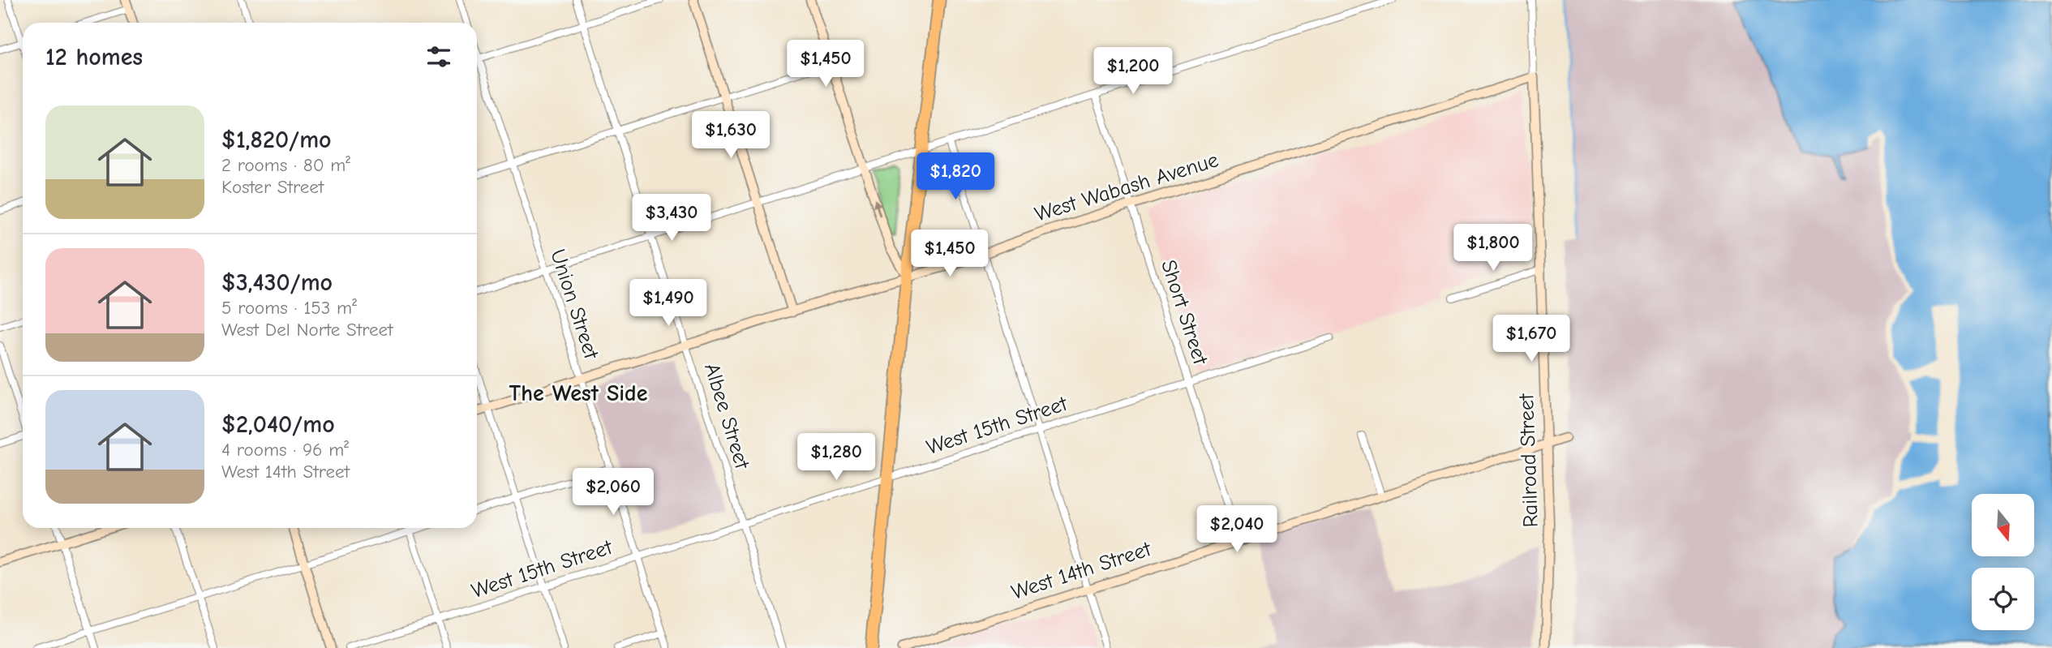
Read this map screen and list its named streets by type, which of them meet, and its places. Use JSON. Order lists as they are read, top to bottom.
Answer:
{
  "streets": {
    "street": [
      "West Wabash Avenue",
      "Union Street",
      "Short Street",
      "Albee Street",
      "West 15th Street",
      "Railroad Street",
      "West 14th Street"
    ]
  },
  "crossings": [
    ["West Wabash Avenue", "Union Street"],
    ["West Wabash Avenue", "Short Street"],
    ["West Wabash Avenue", "Albee Street"],
    ["West Wabash Avenue", "Railroad Street"],
    ["Union Street", "West 15th Street"],
    ["Short Street", "West 15th Street"],
    ["Short Street", "West 14th Street"],
    ["Albee Street", "West 15th Street"],
    ["Railroad Street", "West 14th Street"]
  ],
  "districts": ["The West Side"],
  "north": "bottom",
  "page": {
    "heading": "12 homes",
    "price": [
      "$1,450",
      "$1,200",
      "$1,630",
      "$1,820",
      "$3,430",
      "$1,800",
      "$1,450",
      "$1,490",
      "$1,670",
      "$1,280",
      "$2,060",
      "$2,040"
    ],
    "list": [
      {
        "name": "$1,820/mo",
        "note": "2 rooms · 80 m² · Koster Street"
      },
      {
        "name": "$3,430/mo",
        "note": "5 rooms · 153 m² · West Del Norte Street"
      },
      {
        "name": "$2,040/mo",
        "note": "4 rooms · 96 m² · West 14th Street"
      }
    ]
  }
}
